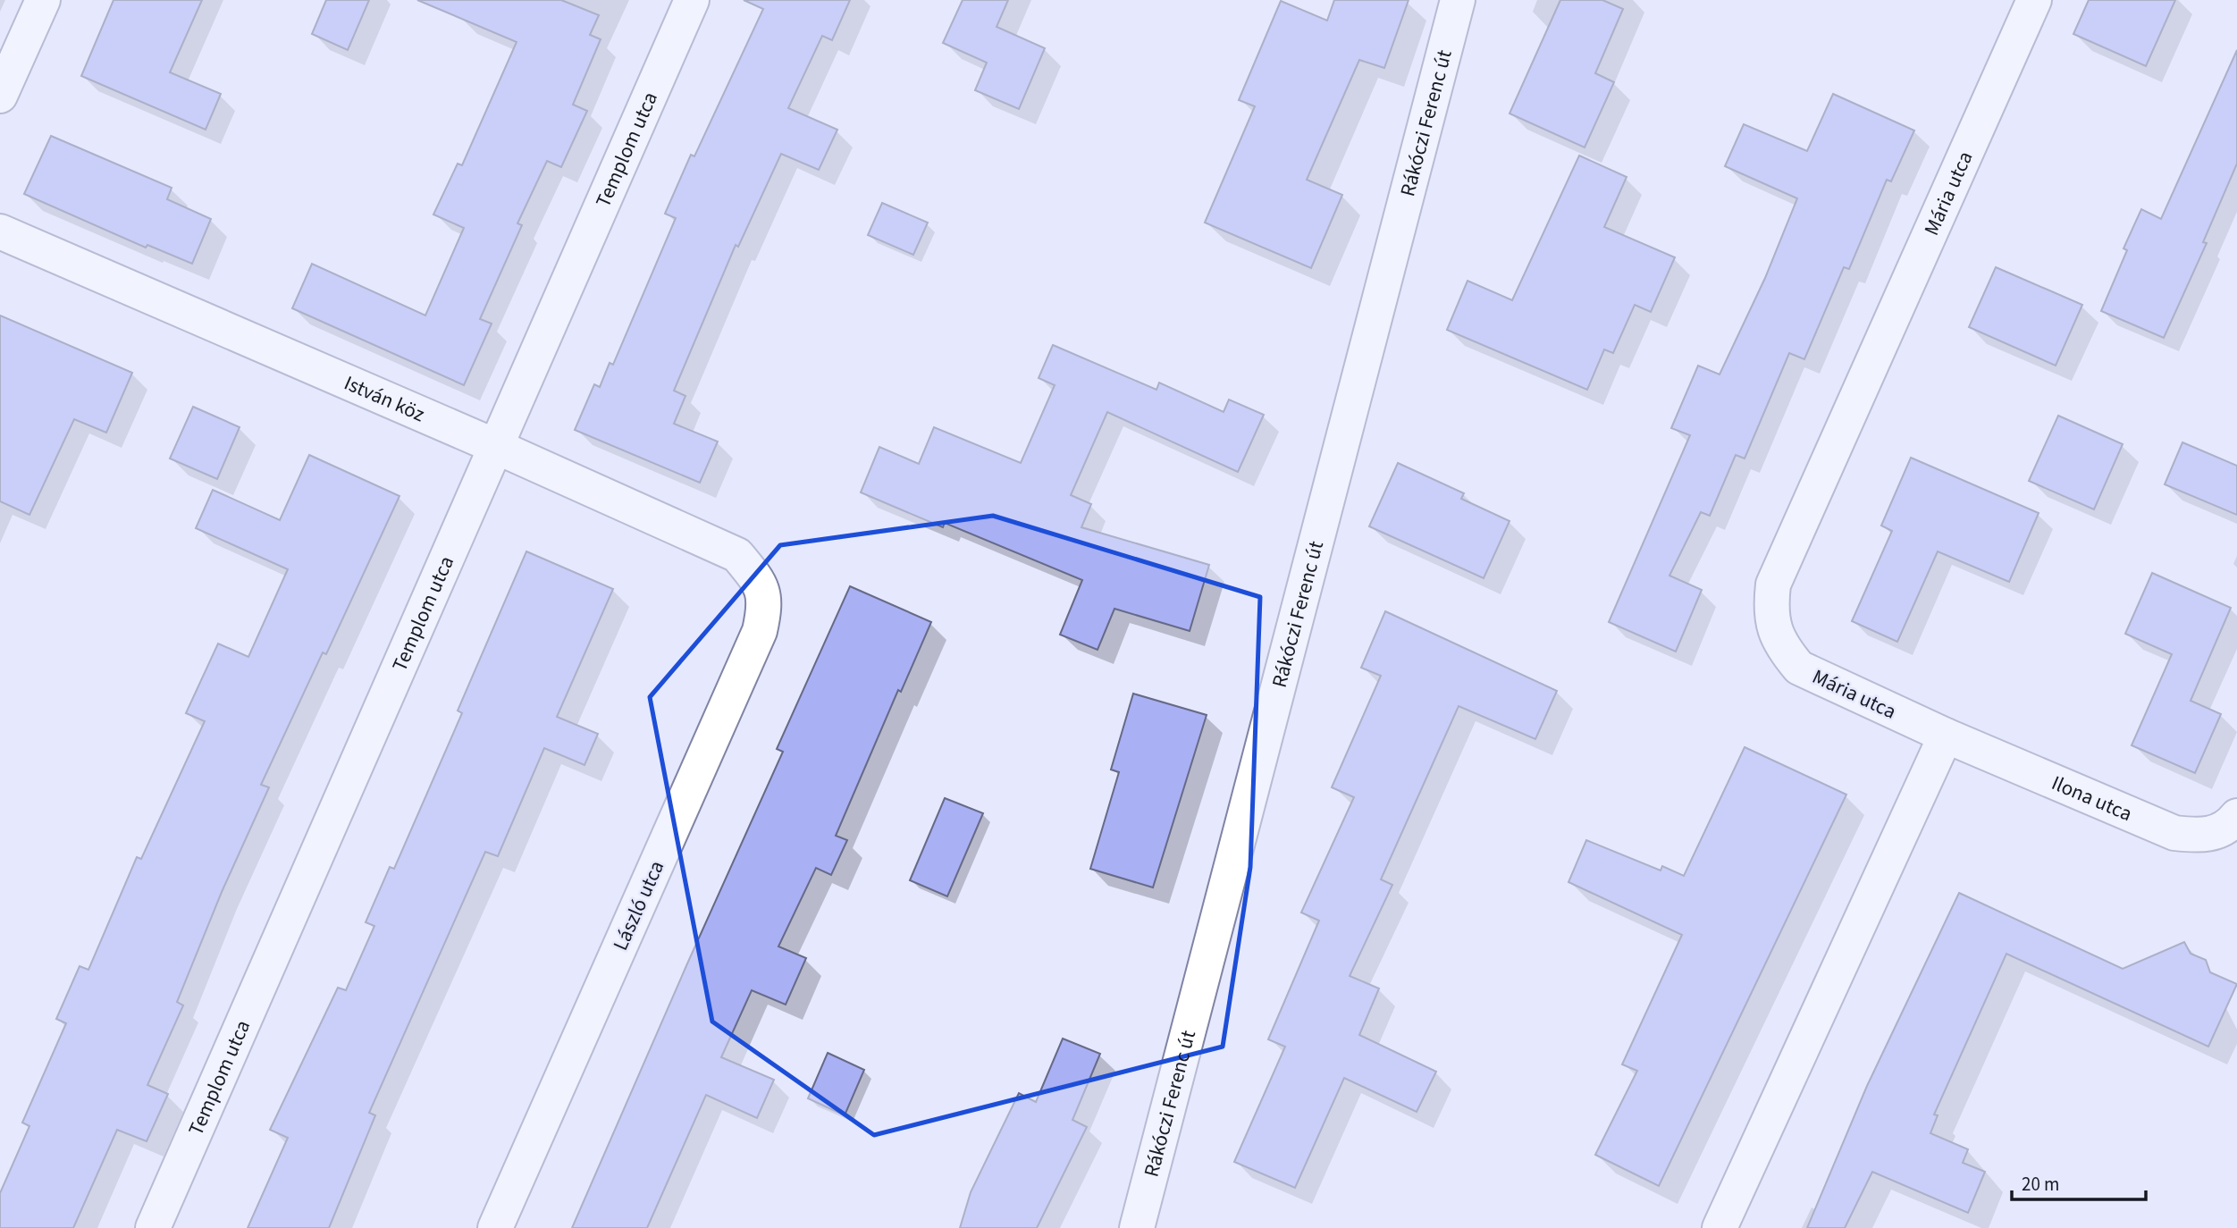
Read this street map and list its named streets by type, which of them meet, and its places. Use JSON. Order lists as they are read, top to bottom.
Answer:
{
  "streets": {
    "street": [
      "Rákóczi Ferenc út",
      "Templom utca",
      "Mária utca",
      "István köz",
      "Ilona utca",
      "László utca"
    ]
  },
  "crossings": [
    ["Templom utca", "István köz"],
    ["Mária utca", "Ilona utca"],
    ["István köz", "László utca"]
  ],
  "scale_bar": "20 m"
}
